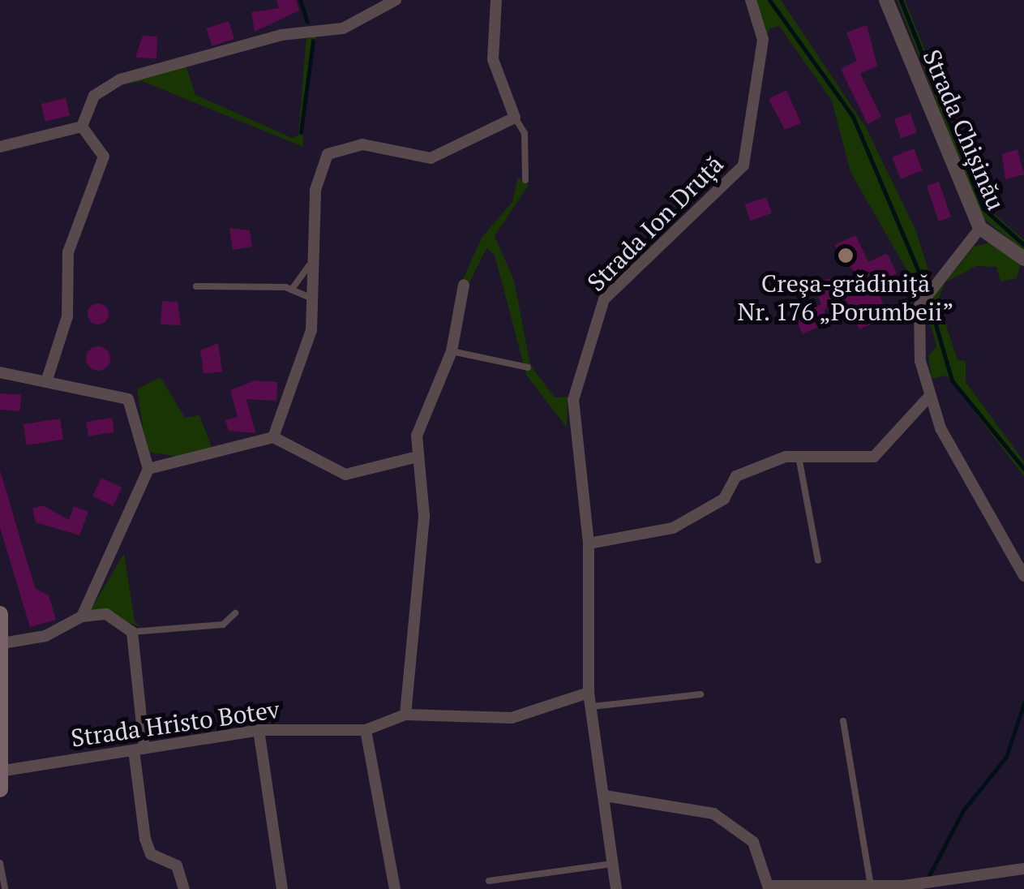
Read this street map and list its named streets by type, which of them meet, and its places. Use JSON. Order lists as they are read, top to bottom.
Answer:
{
  "streets": {
    "street": ["Strada Chișinău", "Strada Ion Druță", "Strada Hristo Botev"]
  },
  "crossings": [
    ["Strada Ion Druță", "Strada Hristo Botev"]
  ],
  "places": ["Creşa-grădiniţă Nr. 176 „Porumbeii”"]
}
